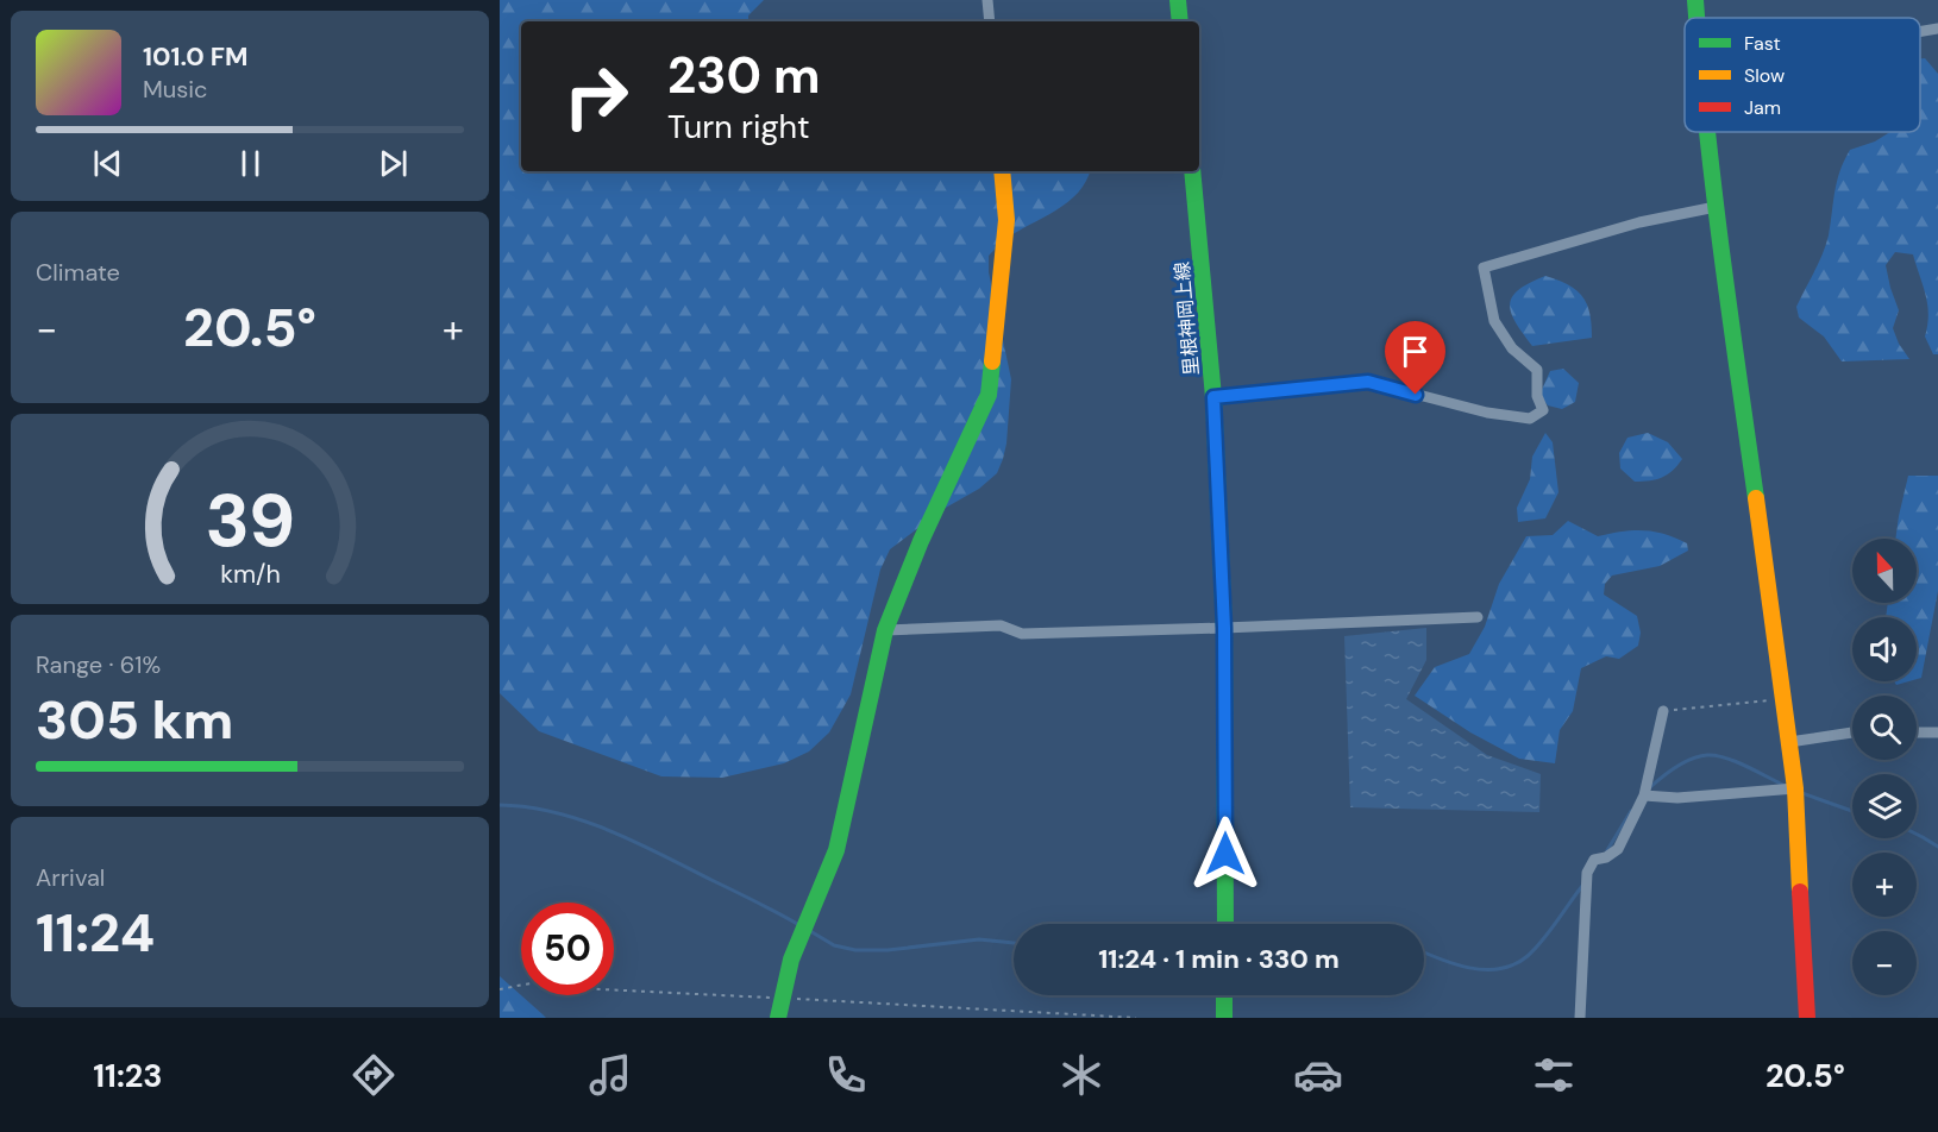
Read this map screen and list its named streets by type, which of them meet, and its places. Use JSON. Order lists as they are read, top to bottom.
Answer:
{
  "streets": {
    "street": ["里根神岡上線"]
  },
  "legend": ["Fast", "Slow", "Jam"],
  "north": "top",
  "page": {
    "turn": ["230 m", "Turn right"],
    "song": ["101.0 FM", "Music"],
    "tile": [
      "Climate",
      ["Range · 61%", "305 km"],
      ["Arrival", "11:24"]
    ],
    "heat": ["−", "20.5°", "+"],
    "map_buttons": ["+", "−"],
    "limit": "50",
    "trip": "11:24 · 1 min · 330 m",
    "tabs": ["11:23", "20.5°"],
    "gauge": ["39", "km/h"]
  }
}
